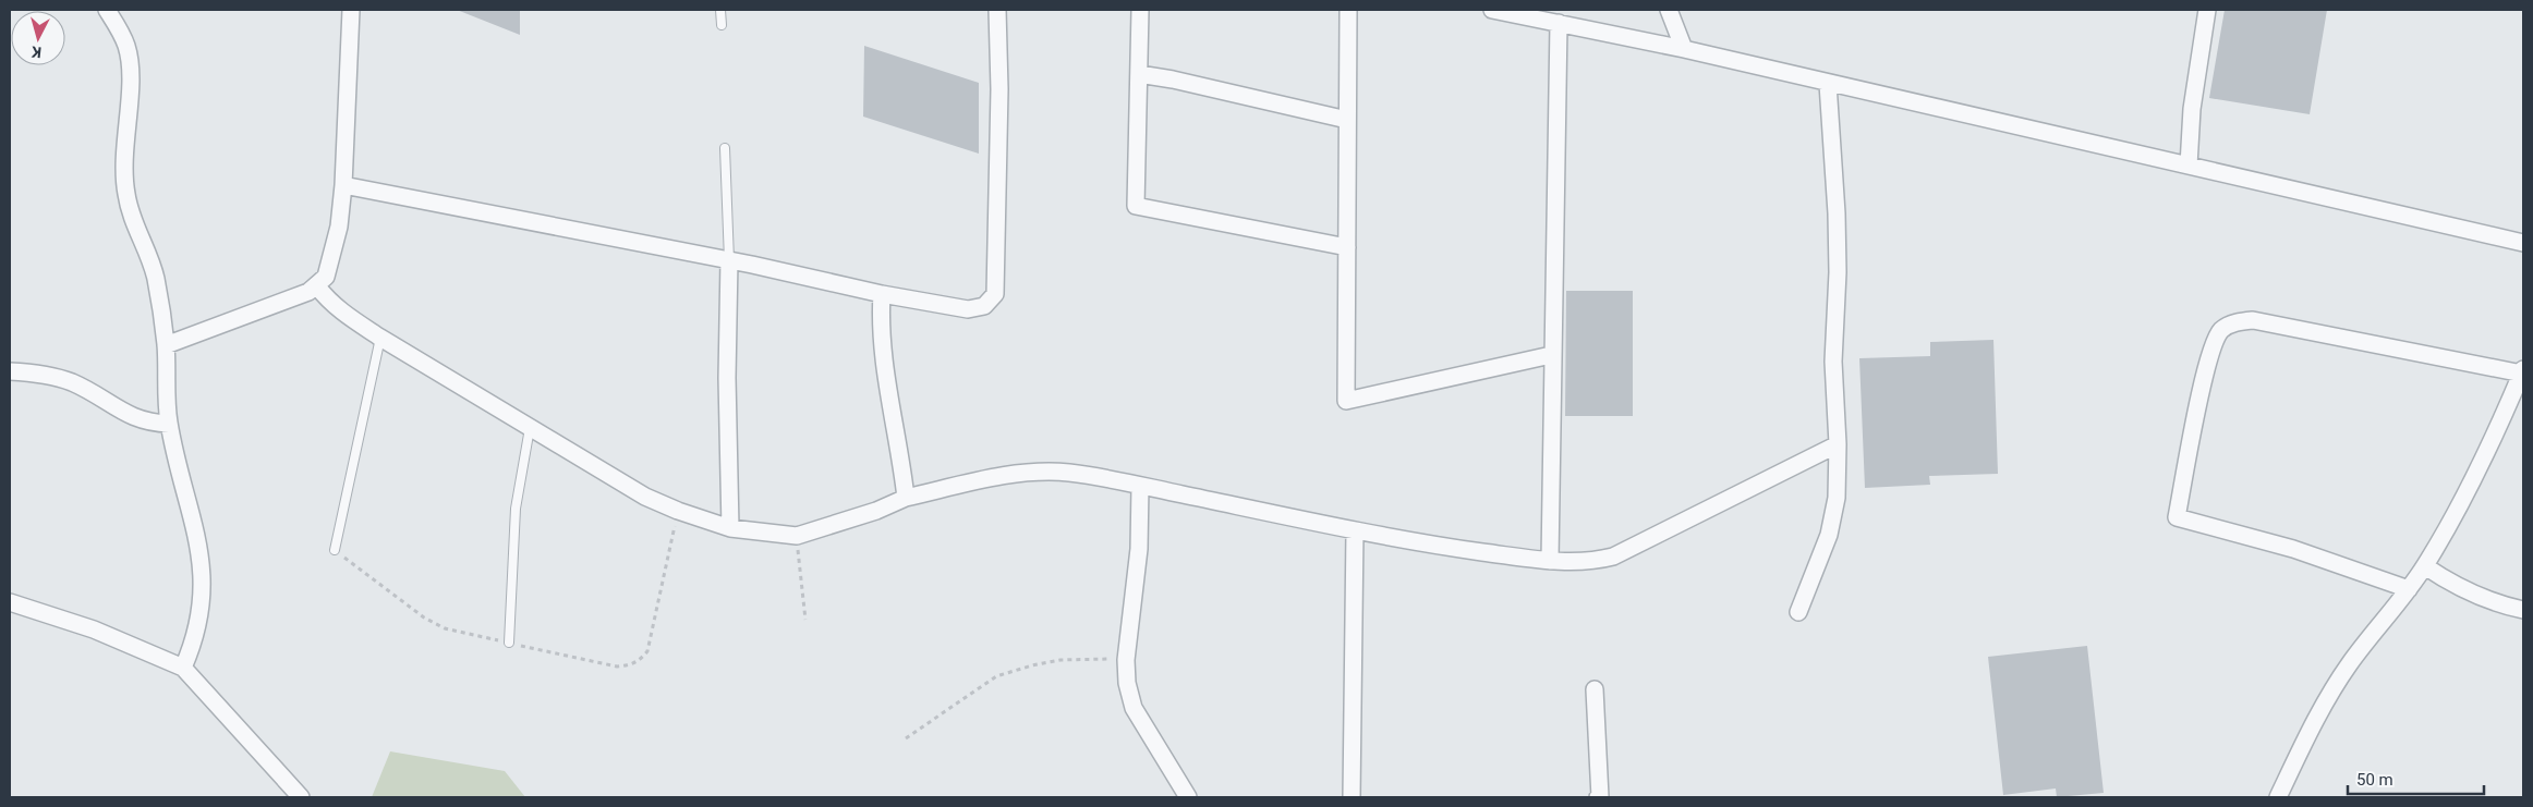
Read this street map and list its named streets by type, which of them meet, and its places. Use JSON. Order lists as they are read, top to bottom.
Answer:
{
  "scale_bar": "50 m",
  "north": "bottom"
}
